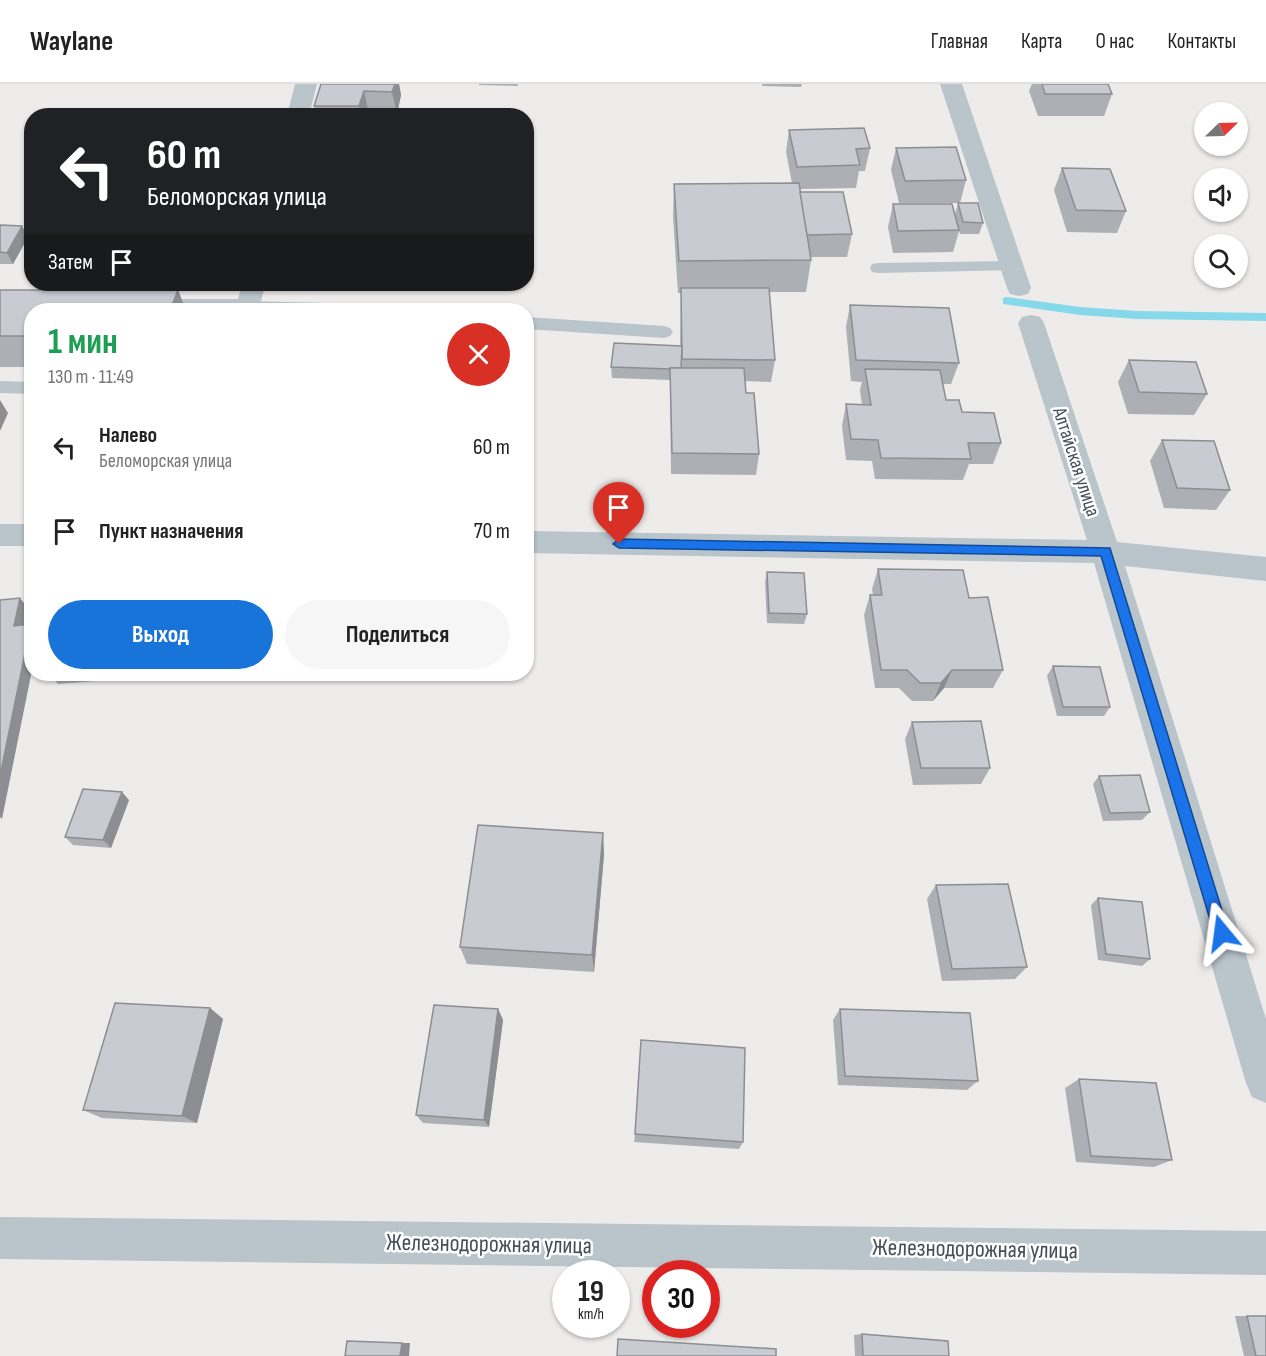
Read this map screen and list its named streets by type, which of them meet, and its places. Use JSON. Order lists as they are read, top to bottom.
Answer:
{
  "streets": {
    "street": ["Алтайская улица", "Железнодорожная улица"]
  },
  "north": "top right",
  "page": {
    "header": "Waylane",
    "nav": [
      "Главная",
      "Карта",
      "О нас",
      "Контакты"
    ],
    "turn": ["60 m", "Беломорская улица"],
    "then": "Затем",
    "heading": ["1 мин", "130 m · 11:49"],
    "list": [
      {
        "name": "Налево",
        "note": "Беломорская улица",
        "value": "60 m"
      },
      {
        "name": "Пункт назначения",
        "value": "70 m"
      }
    ],
    "buttons": ["Выход", "Поделиться"],
    "speed": "19 km/h",
    "limit": "30"
  }
}
